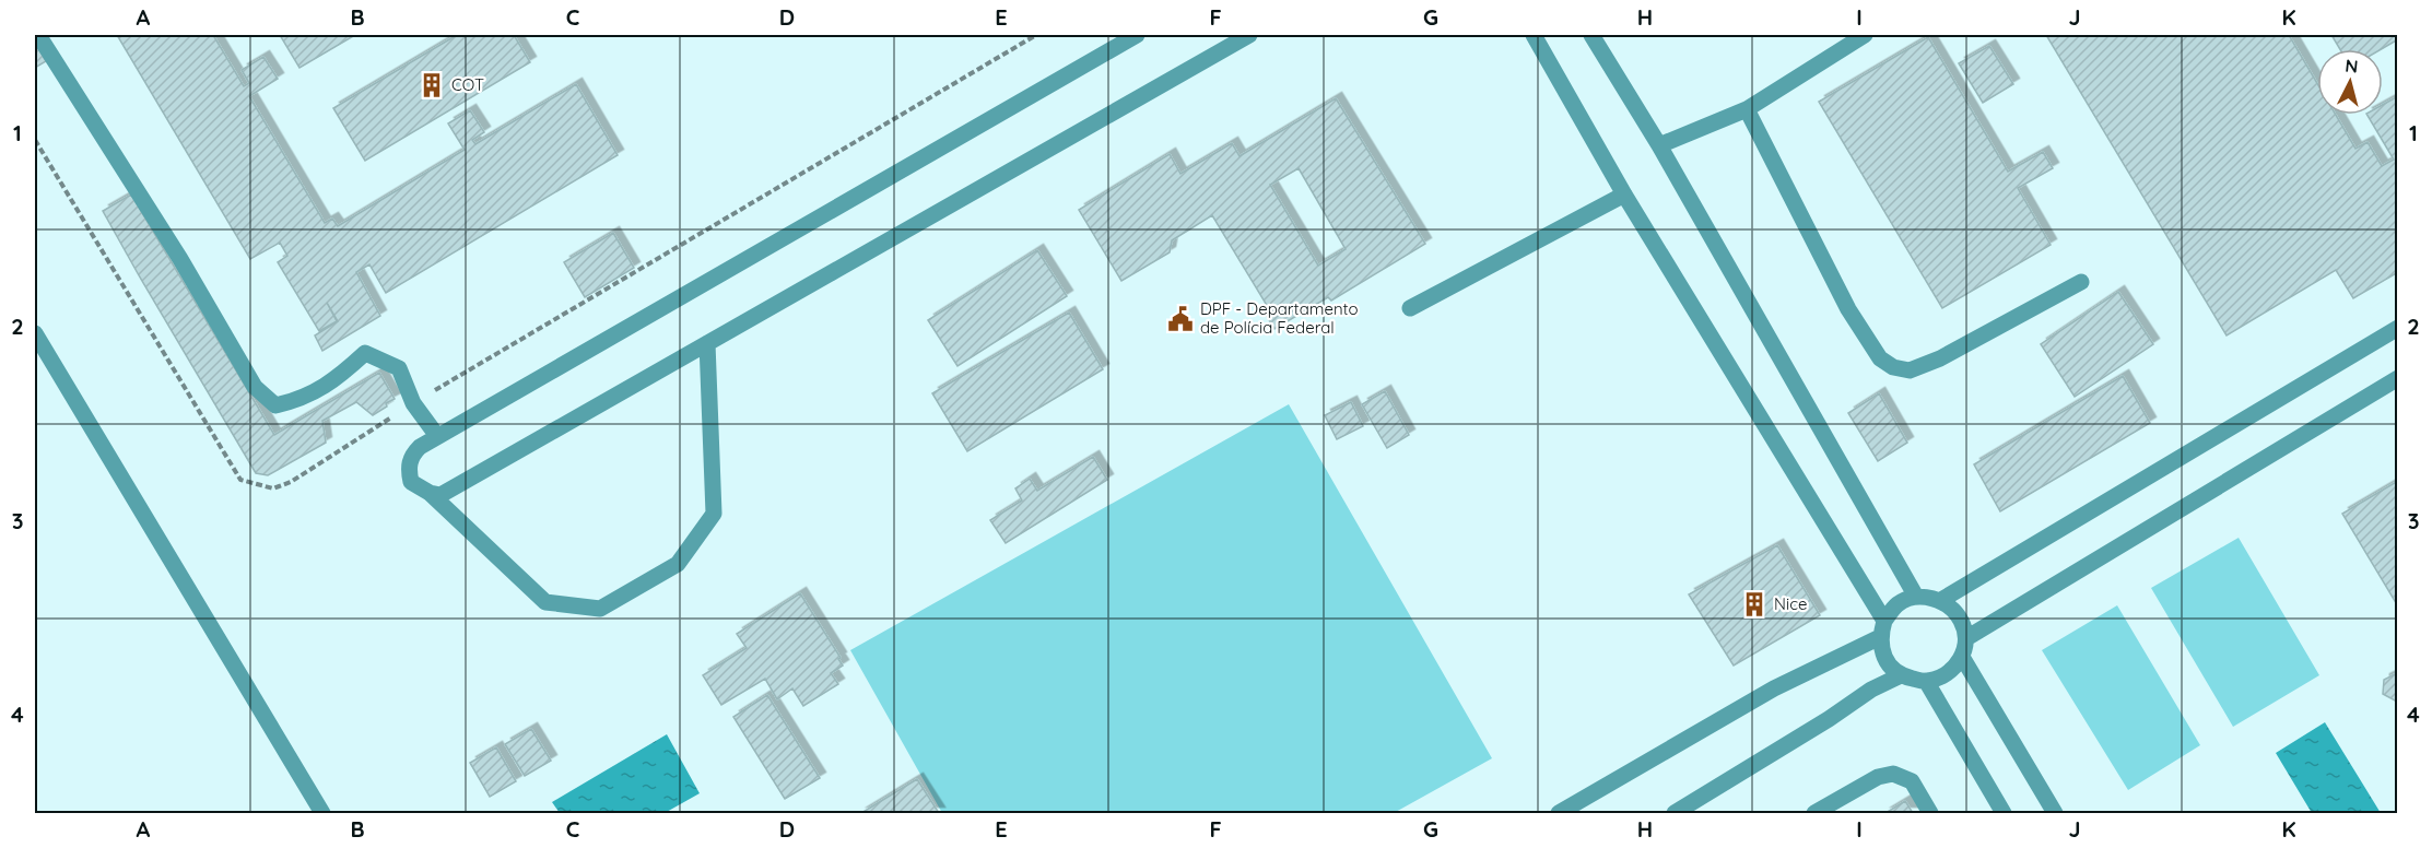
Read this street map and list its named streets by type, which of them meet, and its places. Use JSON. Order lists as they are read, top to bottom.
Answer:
{
  "places": {
    "building": ["COT", "Nice"],
    "public building": ["DPF - Departamento de Polícia Federal"]
  },
  "north": "top",
  "grid": {
    "columns": [
      "A",
      "B",
      "C",
      "D",
      "E",
      "F",
      "G",
      "H",
      "I",
      "J",
      "K"
    ],
    "rows": [
      "1",
      "2",
      "3",
      "4"
    ]
  }
}
